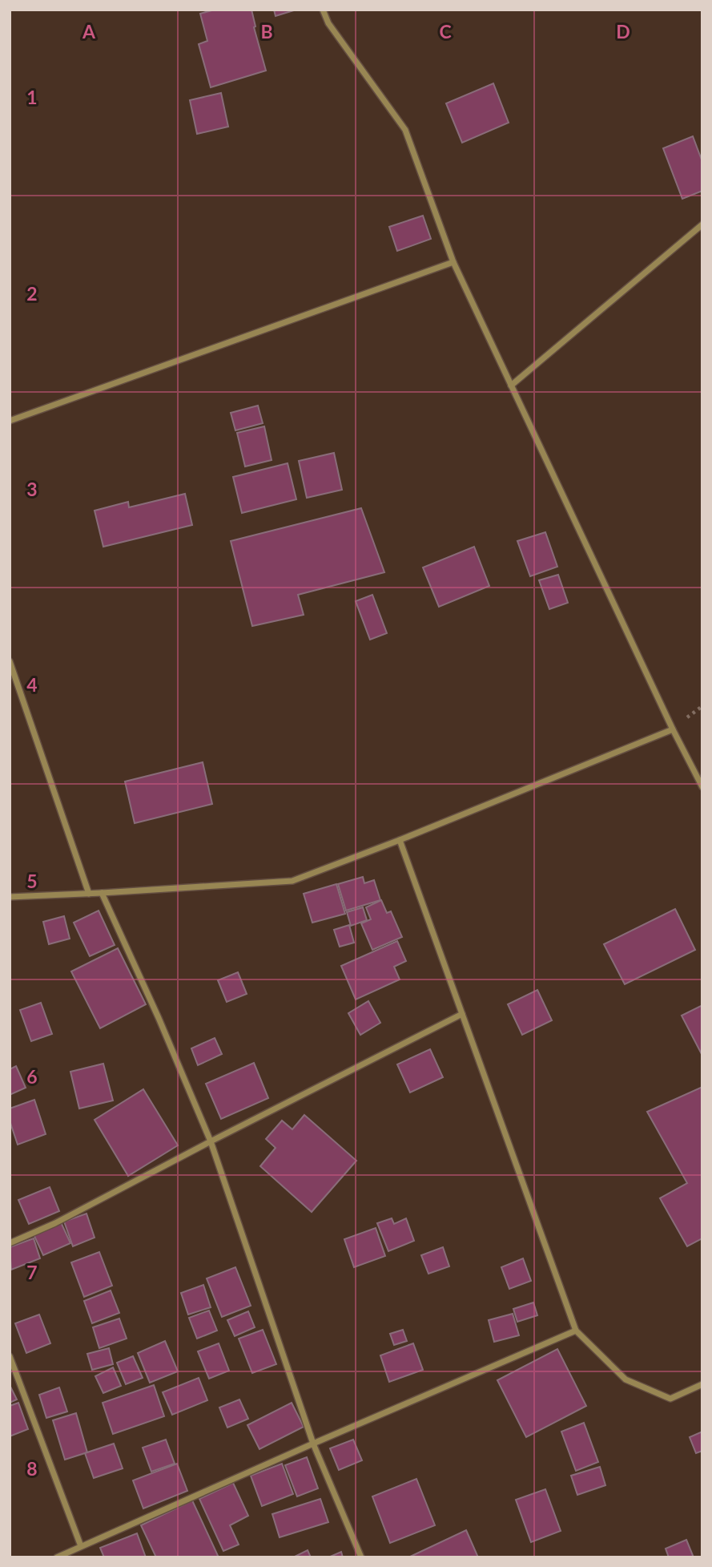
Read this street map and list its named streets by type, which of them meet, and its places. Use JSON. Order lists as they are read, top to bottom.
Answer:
{
  "grid": {
    "columns": [
      "A",
      "B",
      "C",
      "D"
    ],
    "rows": [
      "1",
      "2",
      "3",
      "4",
      "5",
      "6",
      "7",
      "8"
    ]
  }
}
